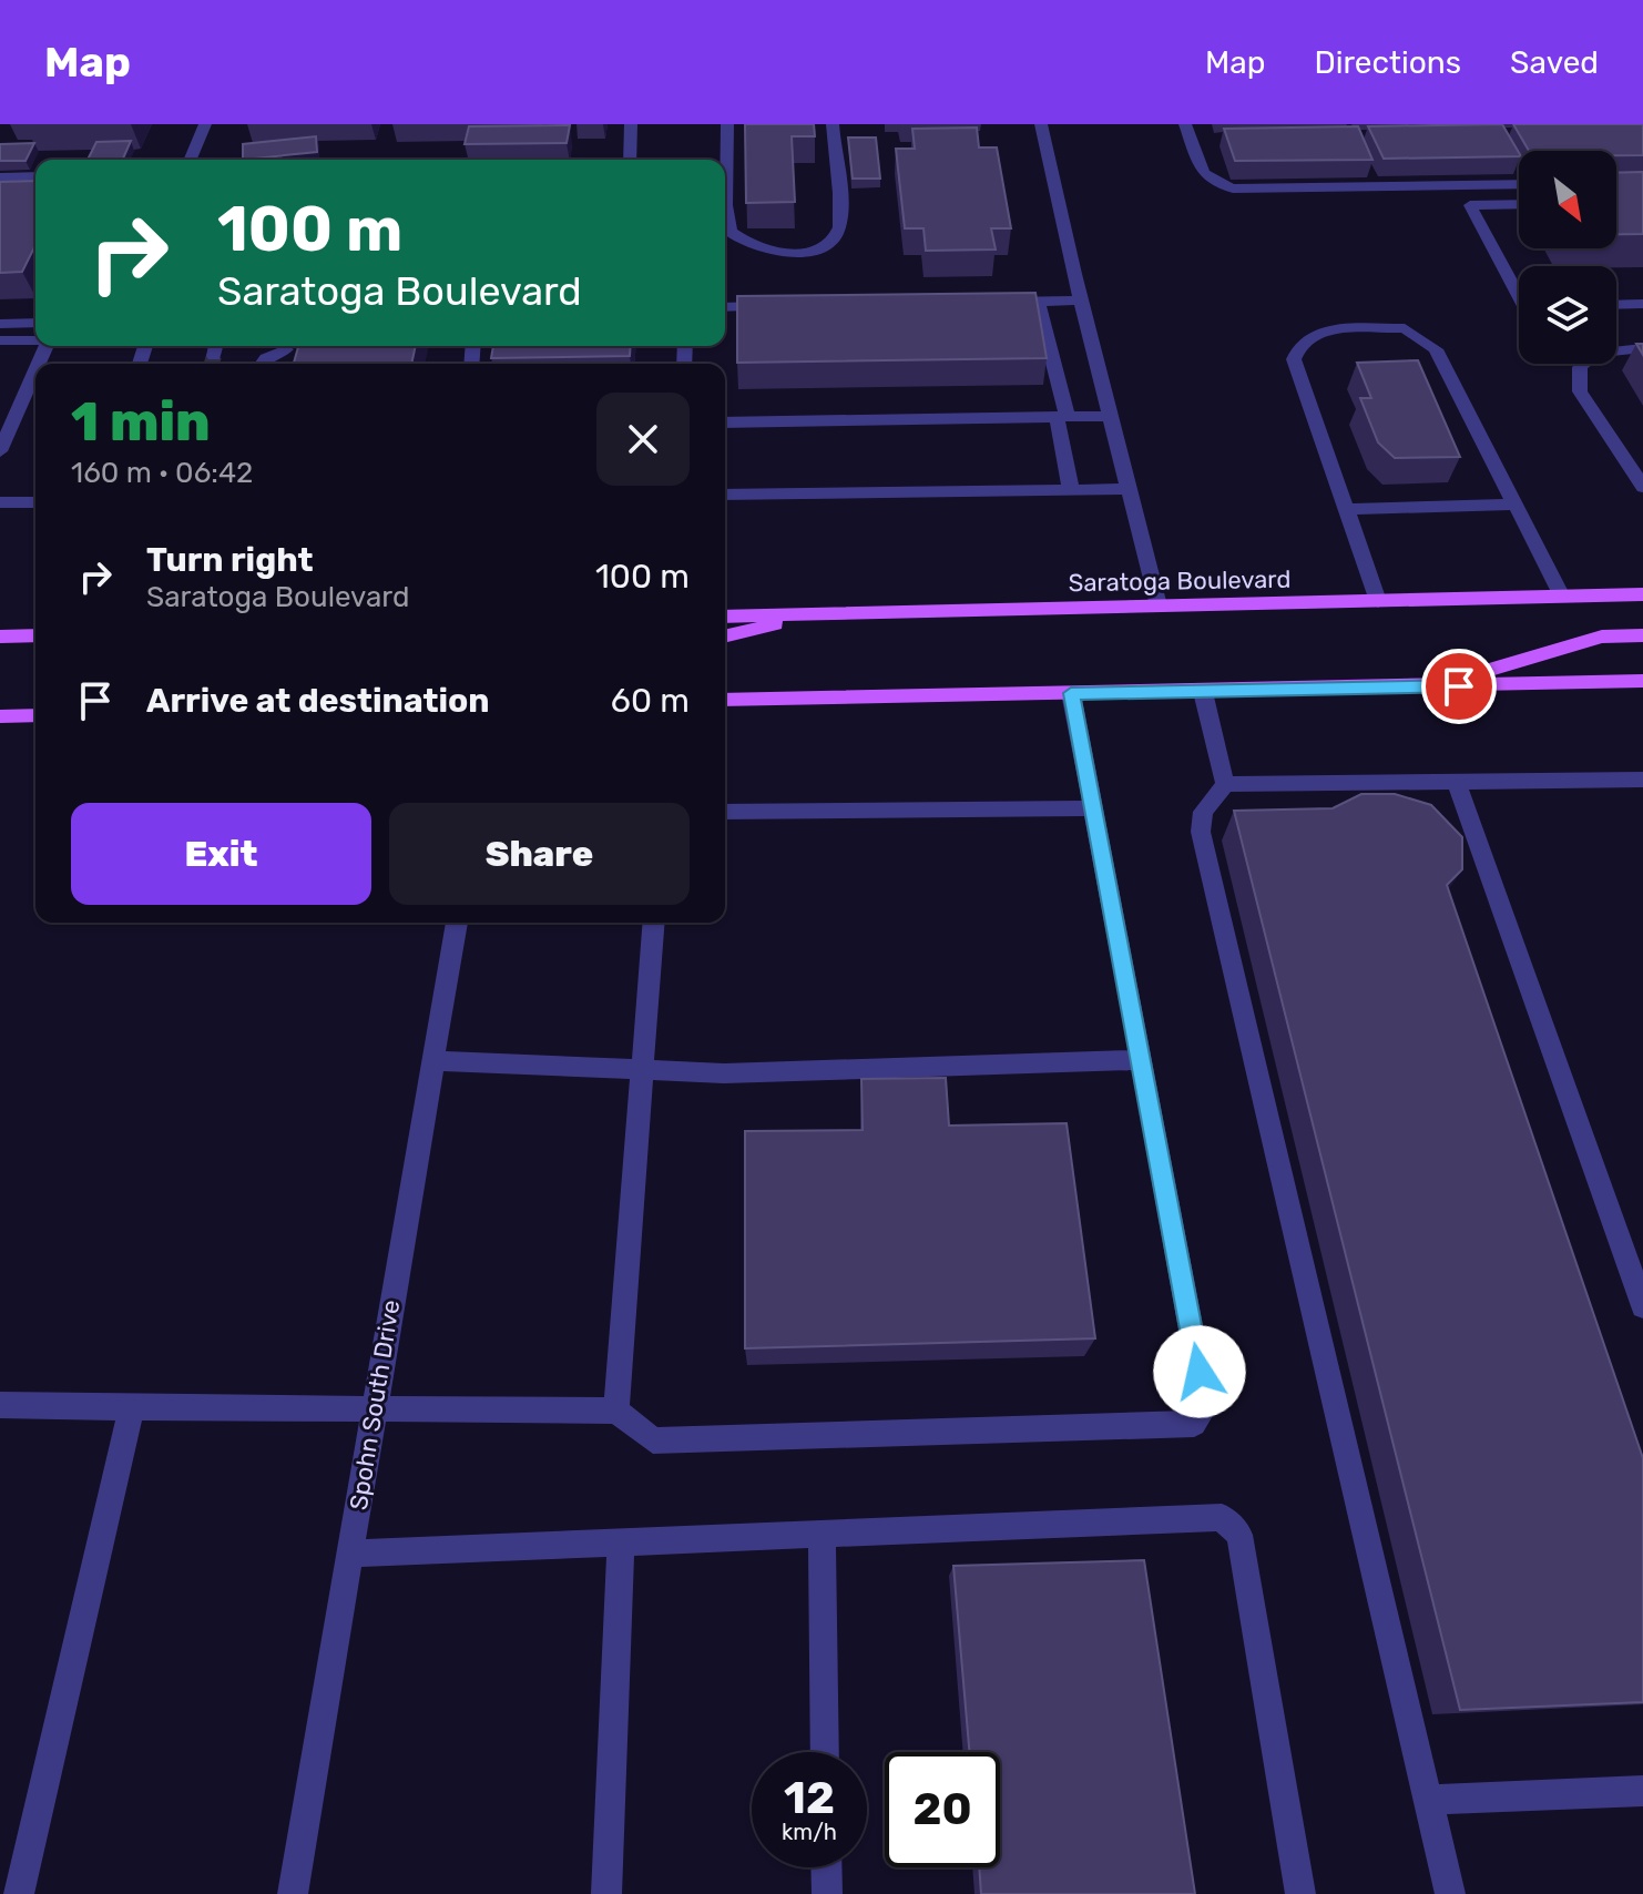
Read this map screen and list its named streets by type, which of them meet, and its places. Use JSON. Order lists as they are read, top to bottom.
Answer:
{
  "streets": {
    "main road": ["Saratoga Boulevard"],
    "street": ["Spohn South Drive"]
  },
  "north": "bottom right",
  "page": {
    "header": "Map",
    "nav": ["Map", "Directions", "Saved"],
    "turn": ["100 m", "Saratoga Boulevard"],
    "heading": ["1 min", "160 m · 06:42"],
    "list": [
      {
        "name": "Turn right",
        "note": "Saratoga Boulevard",
        "value": "100 m"
      },
      {
        "name": "Arrive at destination",
        "value": "60 m"
      }
    ],
    "buttons": ["Exit", "Share"],
    "speed": "12 km/h",
    "limit": "20"
  }
}
